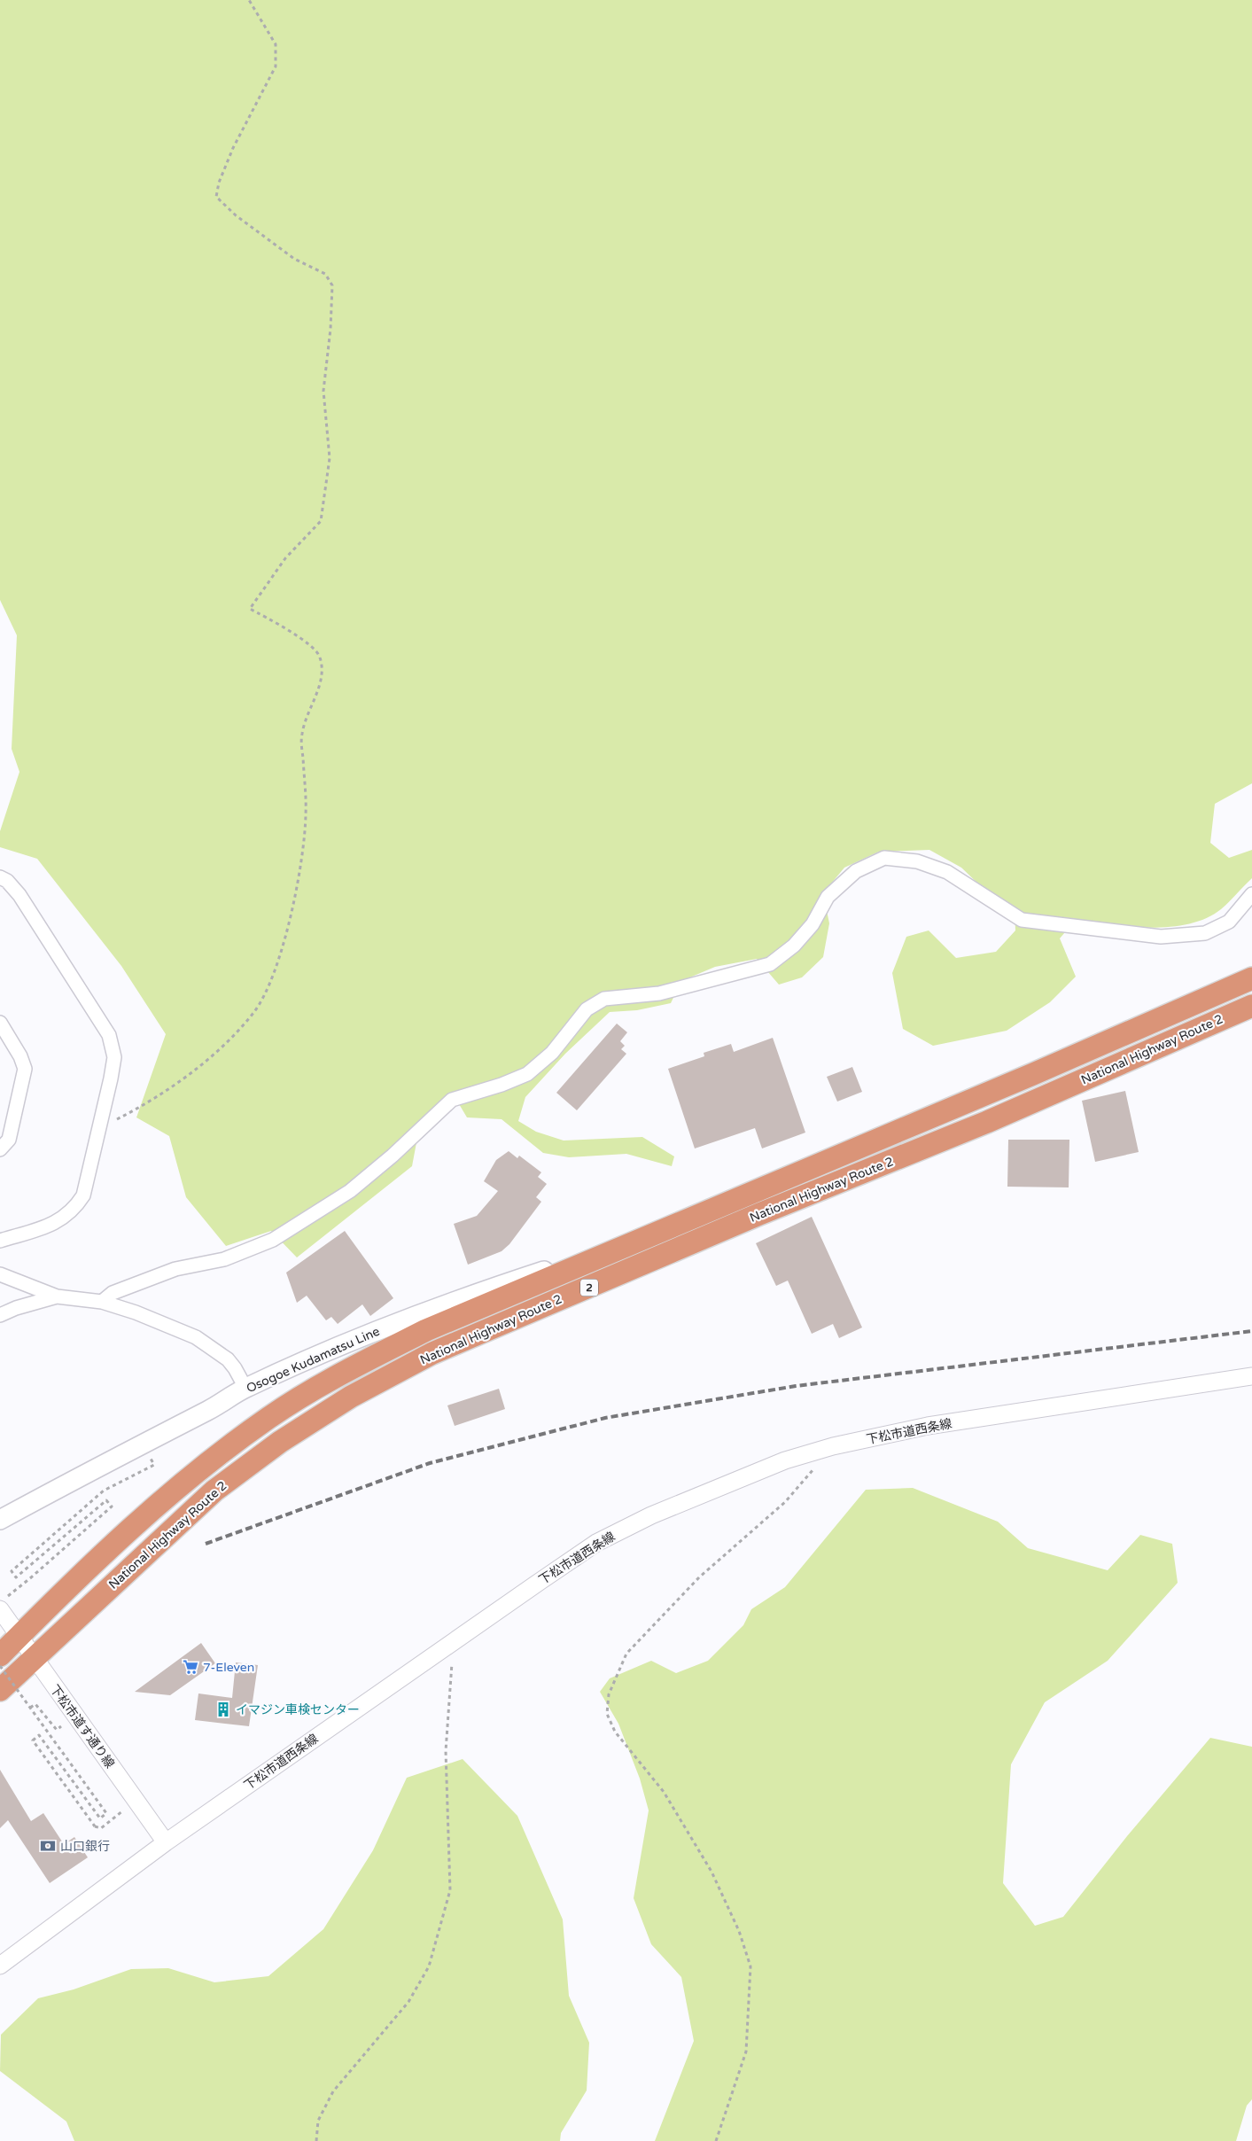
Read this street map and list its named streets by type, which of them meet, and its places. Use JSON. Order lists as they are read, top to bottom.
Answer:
{
  "streets": {
    "highway": ["National Highway Route 2", "2"],
    "main road": ["Osogoe Kudamatsu Line"],
    "street": ["下松市道西条線", "下松市道す通り線"]
  },
  "crossings": [
    ["National Highway Route 2", "Osogoe Kudamatsu Line"],
    ["National Highway Route 2", "下松市道す通り線"],
    ["下松市道西条線", "下松市道す通り線"]
  ],
  "places": {
    "supermarket": ["7-Eleven"],
    "building": ["イマジン車検センター"],
    "bank": ["山口銀行"]
  }
}
